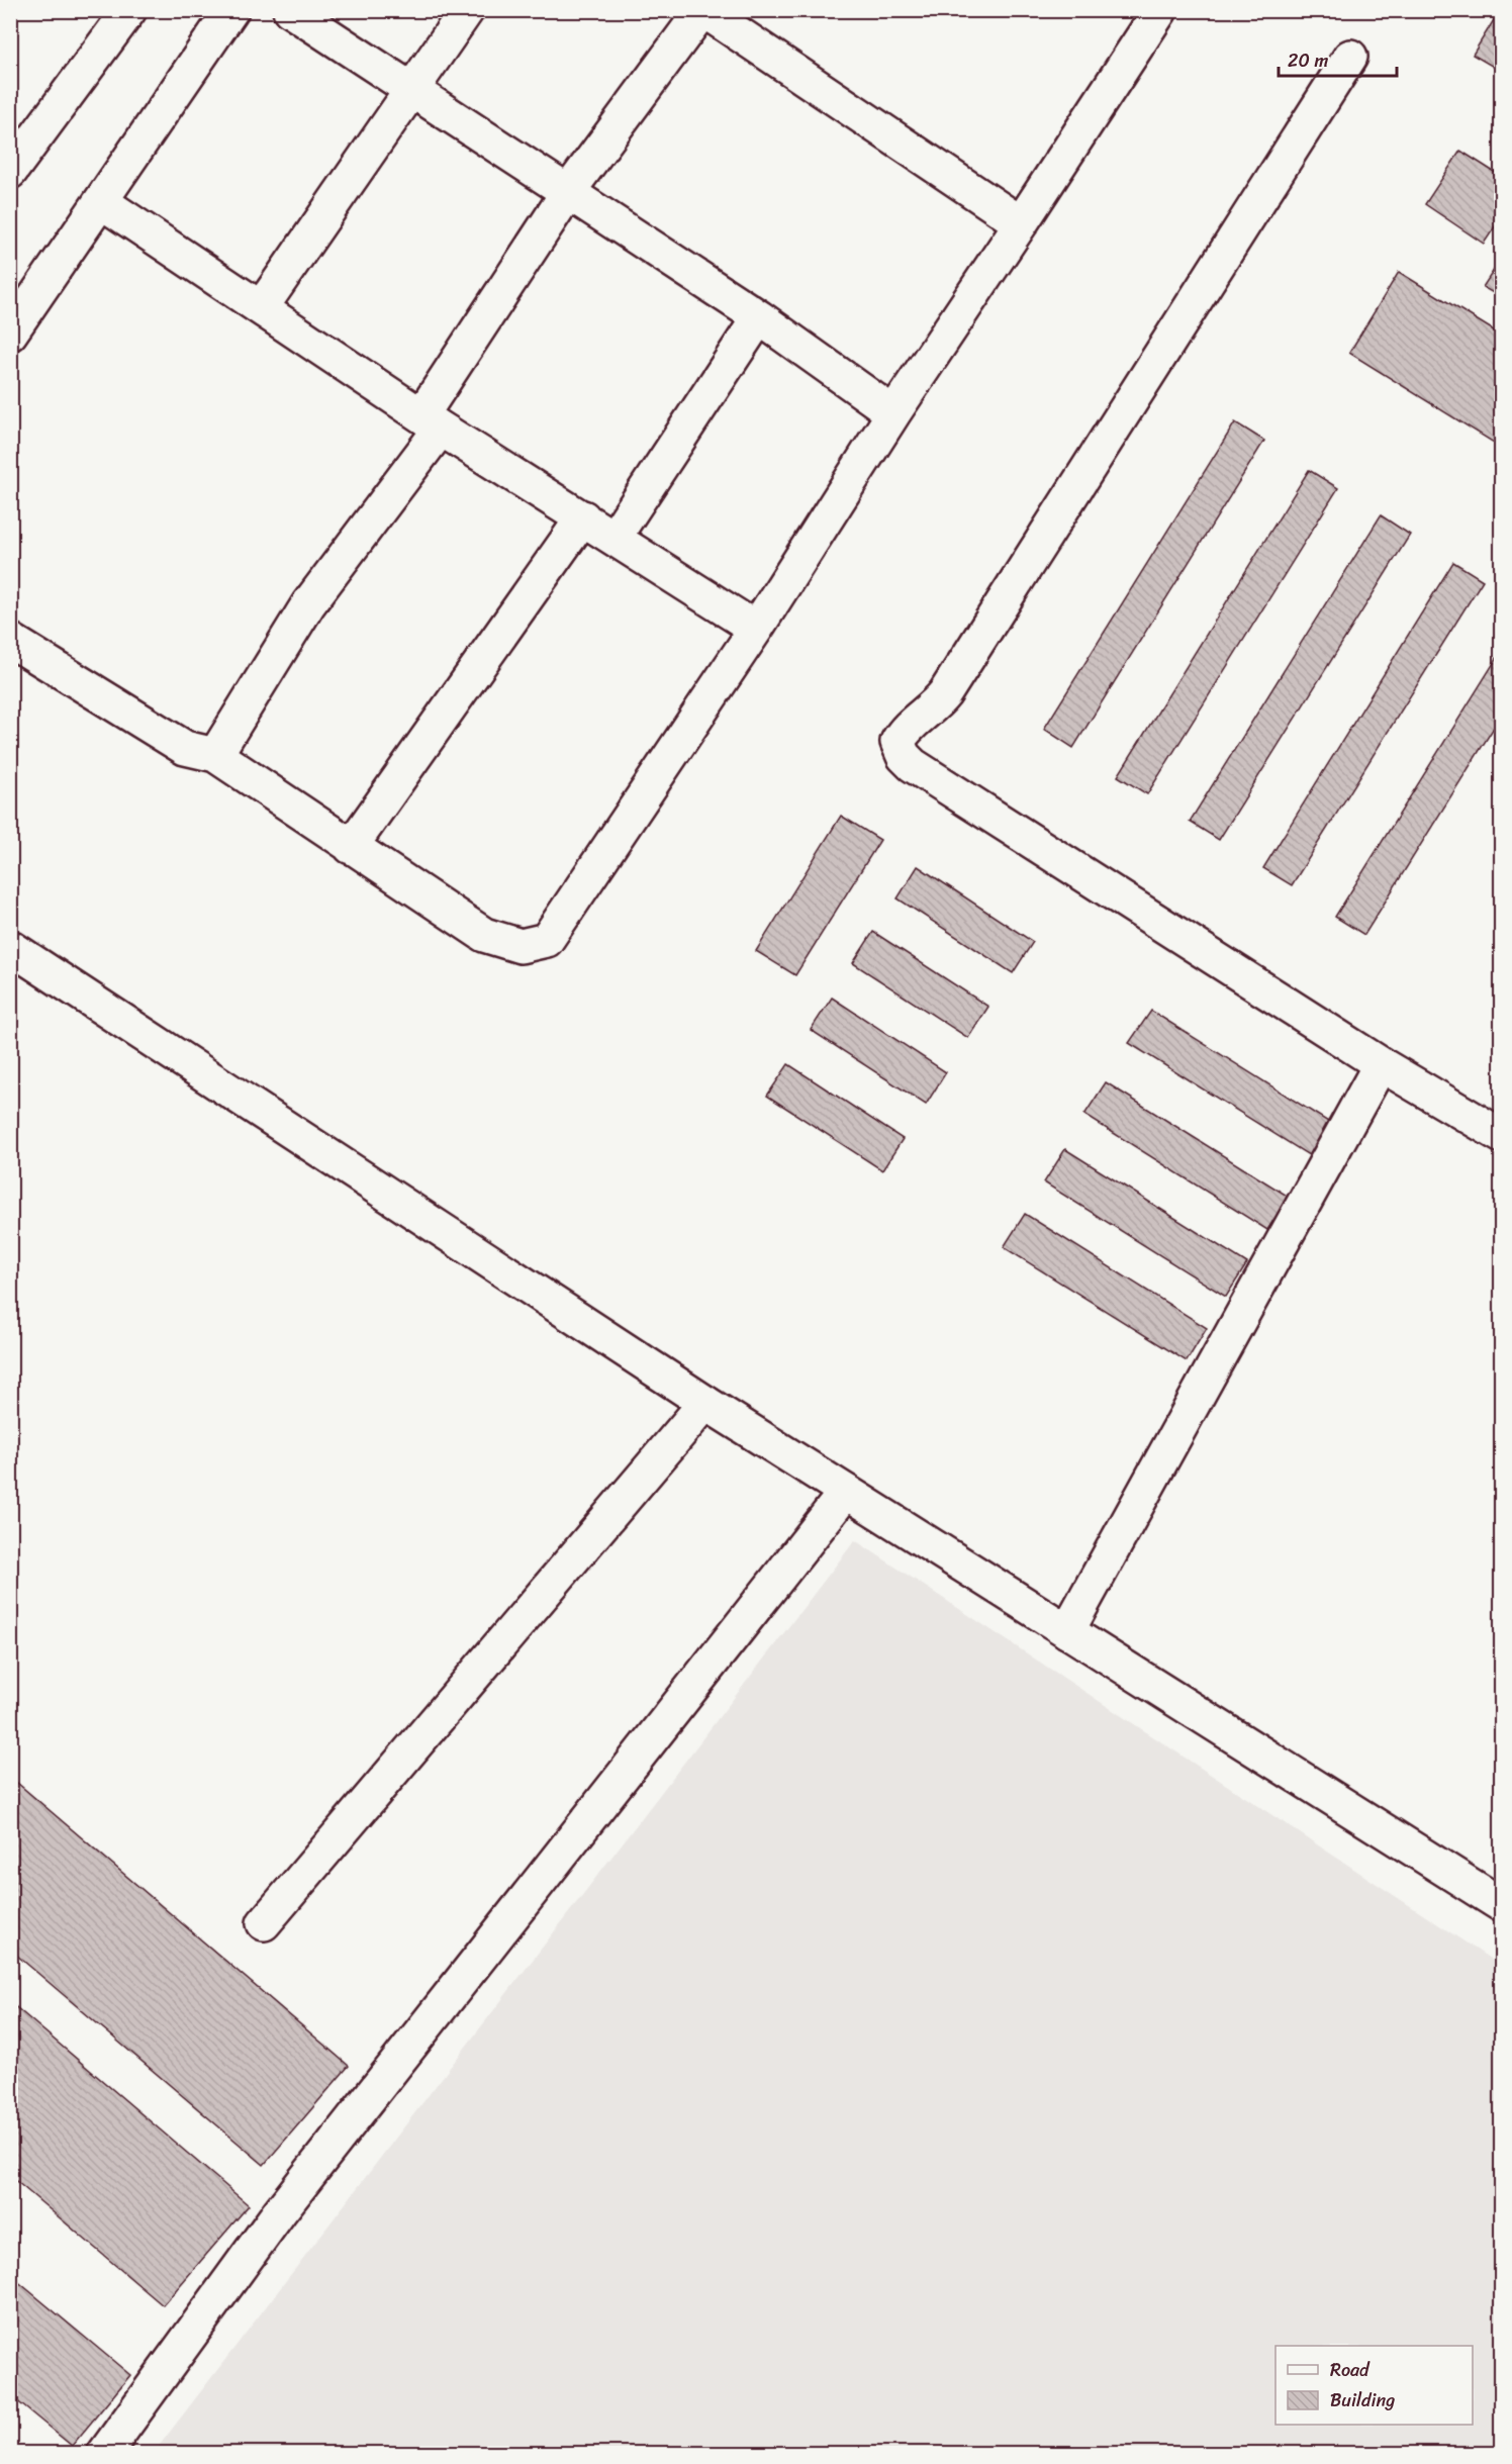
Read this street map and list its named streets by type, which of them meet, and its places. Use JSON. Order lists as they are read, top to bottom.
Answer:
{
  "legend": ["Road", "Building"],
  "scale_bar": "20 m"
}
